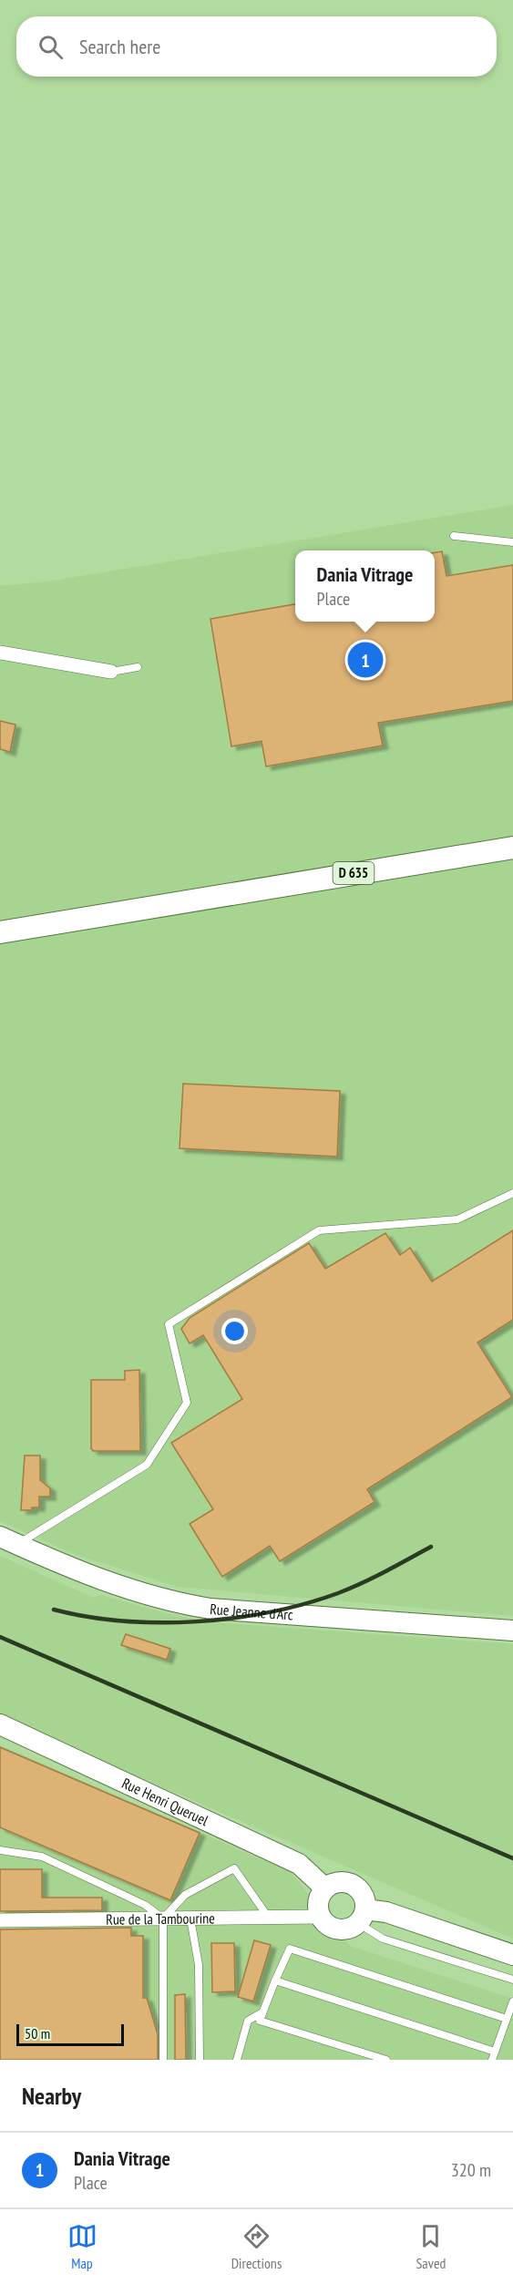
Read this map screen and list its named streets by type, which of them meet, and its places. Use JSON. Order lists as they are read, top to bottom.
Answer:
{
  "streets": {
    "main road": ["D 635"],
    "street": ["Rue Jeanne d'Arc", "Rue Henri Queruel", "Rue de la Tambourine"]
  },
  "crossings": [
    ["Rue Henri Queruel", "Rue de la Tambourine"]
  ],
  "scale_bar": "50 m",
  "page": {
    "search": "Search here",
    "popup": ["Dania Vitrage", "Place"],
    "pins": "1",
    "scale": "50 m",
    "heading": "Nearby",
    "list": [
      {
        "mark": "1",
        "name": "Dania Vitrage",
        "note": "Place",
        "value": "320 m"
      }
    ],
    "nav": ["Map", "Directions", "Saved"]
  }
}
